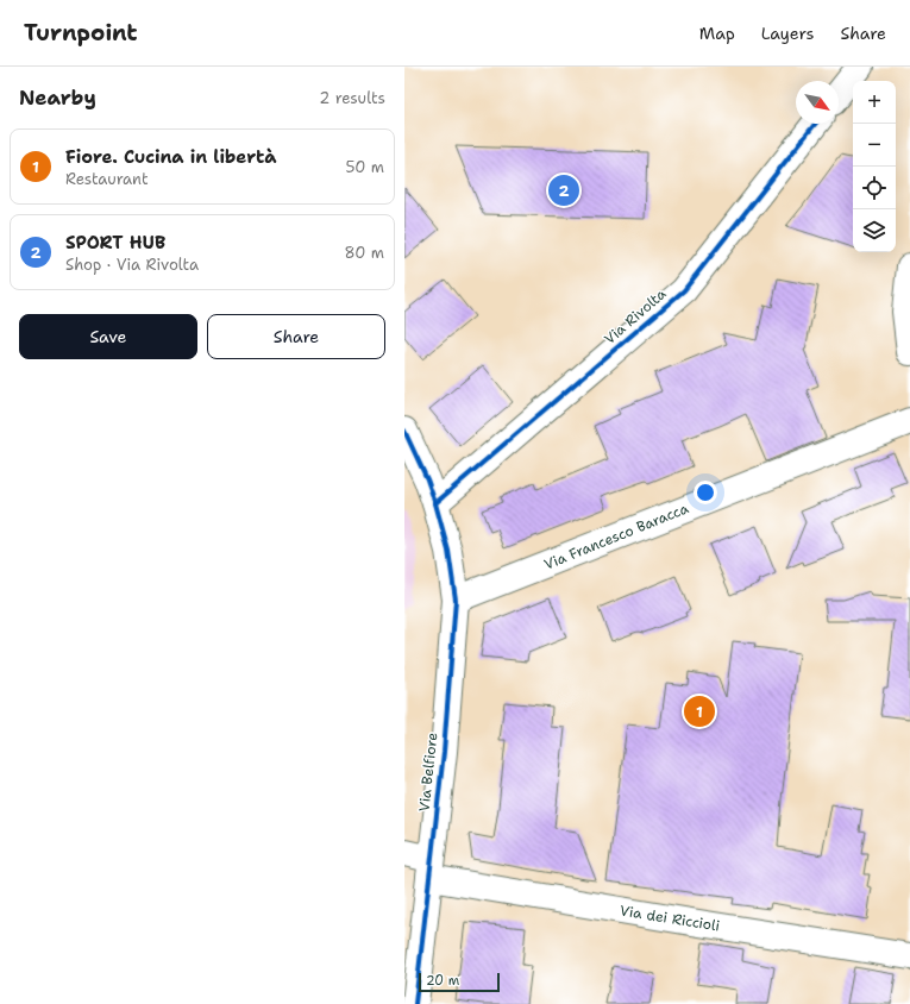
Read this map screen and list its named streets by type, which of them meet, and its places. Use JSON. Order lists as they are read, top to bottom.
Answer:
{
  "streets": {
    "street": [
      "Via Rivolta",
      "Via Francesco Baracca",
      "Via Belfiore",
      "Via dei Riccioli"
    ]
  },
  "crossings": [
    ["Via Rivolta", "Via Belfiore"],
    ["Via Francesco Baracca", "Via Belfiore"],
    ["Via Belfiore", "Via dei Riccioli"]
  ],
  "scale_bar": "20 m",
  "north": "bottom right",
  "page": {
    "header": "Turnpoint",
    "nav": ["Map", "Layers", "Share"],
    "heading": ["Nearby", "2 results"],
    "map_buttons": ["+", "−"],
    "list": [
      {
        "mark": "1",
        "name": "Fiore. Cucina in libertà",
        "note": "Restaurant",
        "value": "50 m"
      },
      {
        "mark": "2",
        "name": "SPORT HUB",
        "note": "Shop · Via Rivolta",
        "value": "80 m"
      }
    ],
    "pins": ["2", "1"],
    "buttons": ["Save", "Share"],
    "scale": "20 m"
  }
}
